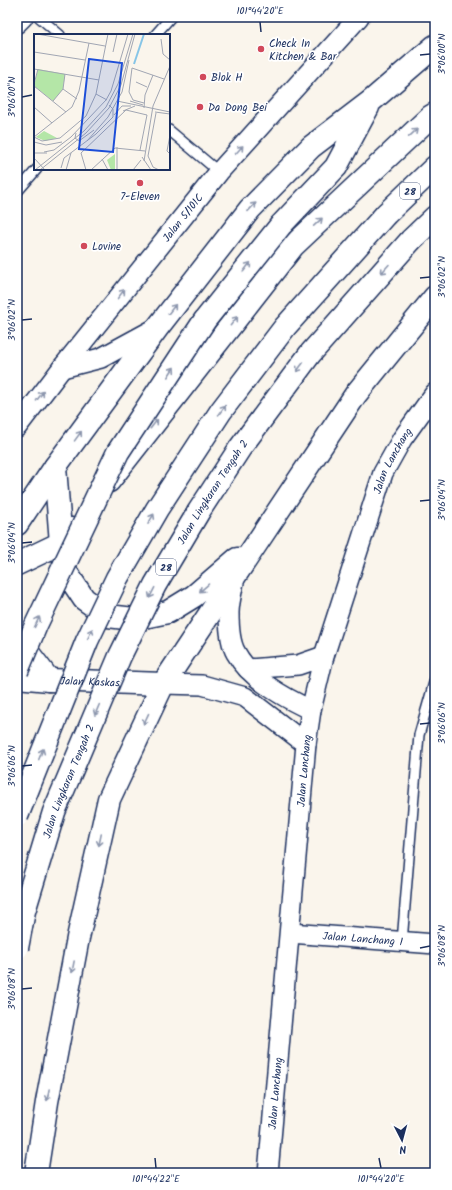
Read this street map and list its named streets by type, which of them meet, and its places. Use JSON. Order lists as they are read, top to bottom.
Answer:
{
  "streets": {
    "main road": ["28", "Jalan Lingkaran Tengah 2", "Jalan Kaskas"],
    "street": ["Jalan 5/101C", "Jalan Lanchang", "Jalan Lanchang 1"]
  },
  "crossings": [
    ["Jalan Lanchang", "Jalan Lanchang 1"]
  ],
  "one_way": ["Jalan 5/101C"],
  "places": [
    "Check In Kitchen & Bar",
    "Blok H",
    "Da Dong Bei",
    "7-Eleven",
    "Lovine"
  ],
  "north": "bottom",
  "coordinates": [
    "101°44'20\"E",
    "3°06'00\"N",
    "3°06'02\"N",
    "3°06'04\"N",
    "3°06'06\"N",
    "3°06'08\"N",
    "101°44'22\"E"
  ]
}
